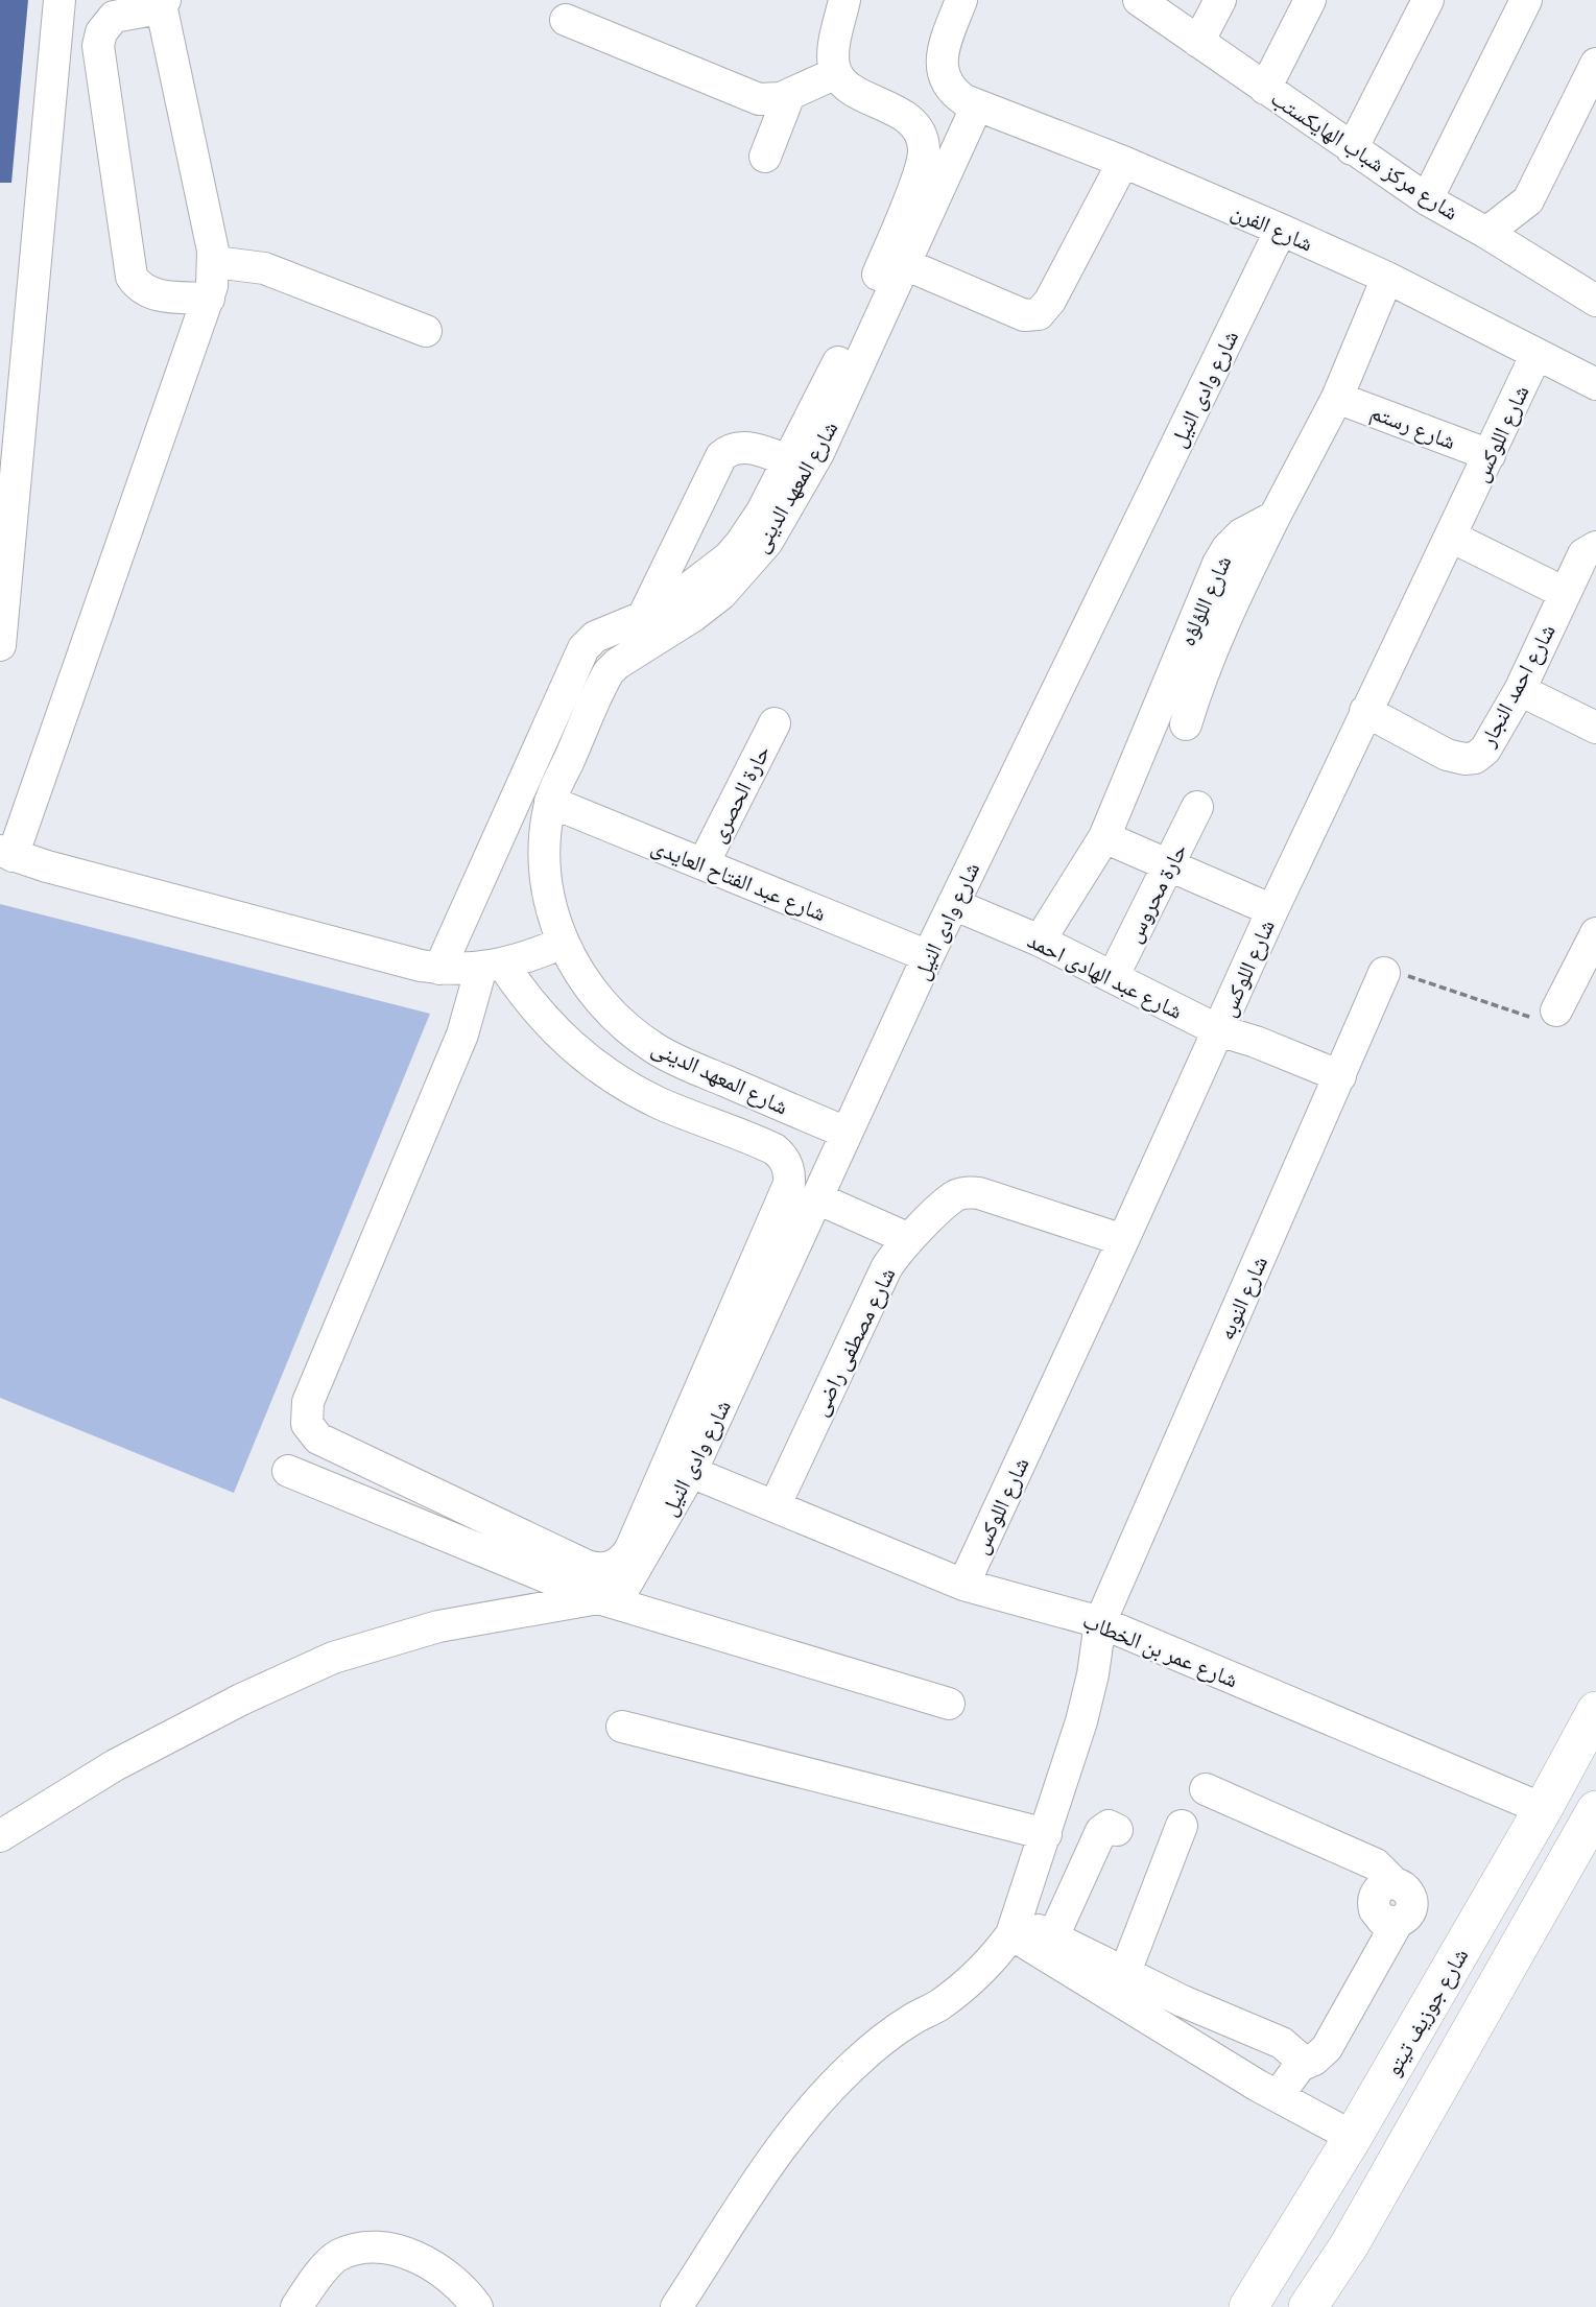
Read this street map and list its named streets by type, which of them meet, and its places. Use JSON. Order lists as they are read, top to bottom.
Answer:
{
  "streets": {
    "main road": ["شارع جوزيف تيتو"],
    "street": [
      "شارع مركز شباب الهايكستب",
      "شارع الفرن",
      "شارع وادى النيل",
      "شارع رستم",
      "شارع اللوكس",
      "شارع المعهد الدينى",
      "شارع اللؤلؤه",
      "شارع احمد النجار",
      "حارة الحصرى",
      "شارع عبد الفتاح العايدى",
      "حارة محروس",
      "شارع عبد الهادى احمد",
      "شارع النوبه",
      "شارع مصطفى راضى",
      "شارع عمر بن الخطاب"
    ]
  },
  "crossings": [
    ["شارع الفرن", "شارع وادى النيل"],
    ["شارع الفرن", "شارع اللوكس"],
    ["شارع الفرن", "شارع المعهد الدينى"],
    ["شارع وادى النيل", "شارع المعهد الدينى"],
    ["شارع وادى النيل", "شارع عبد الفتاح العايدى"],
    ["شارع وادى النيل", "شارع عبد الهادى احمد"],
    ["شارع وادى النيل", "شارع عمر بن الخطاب"],
    ["شارع رستم", "شارع اللوكس"],
    ["شارع اللوكس", "شارع احمد النجار"],
    ["شارع اللوكس", "شارع عبد الهادى احمد"],
    ["شارع اللوكس", "شارع مصطفى راضى"],
    ["شارع اللوكس", "شارع عمر بن الخطاب"],
    ["شارع المعهد الدينى", "شارع عبد الفتاح العايدى"],
    ["شارع اللؤلؤه", "شارع عبد الهادى احمد"],
    ["حارة الحصرى", "شارع عبد الفتاح العايدى"],
    ["حارة محروس", "شارع عبد الهادى احمد"],
    ["شارع عبد الهادى احمد", "شارع النوبه"],
    ["شارع النوبه", "شارع عمر بن الخطاب"],
    ["شارع مصطفى راضى", "شارع عمر بن الخطاب"],
    ["شارع عمر بن الخطاب", "شارع جوزيف تيتو"]
  ]
}
